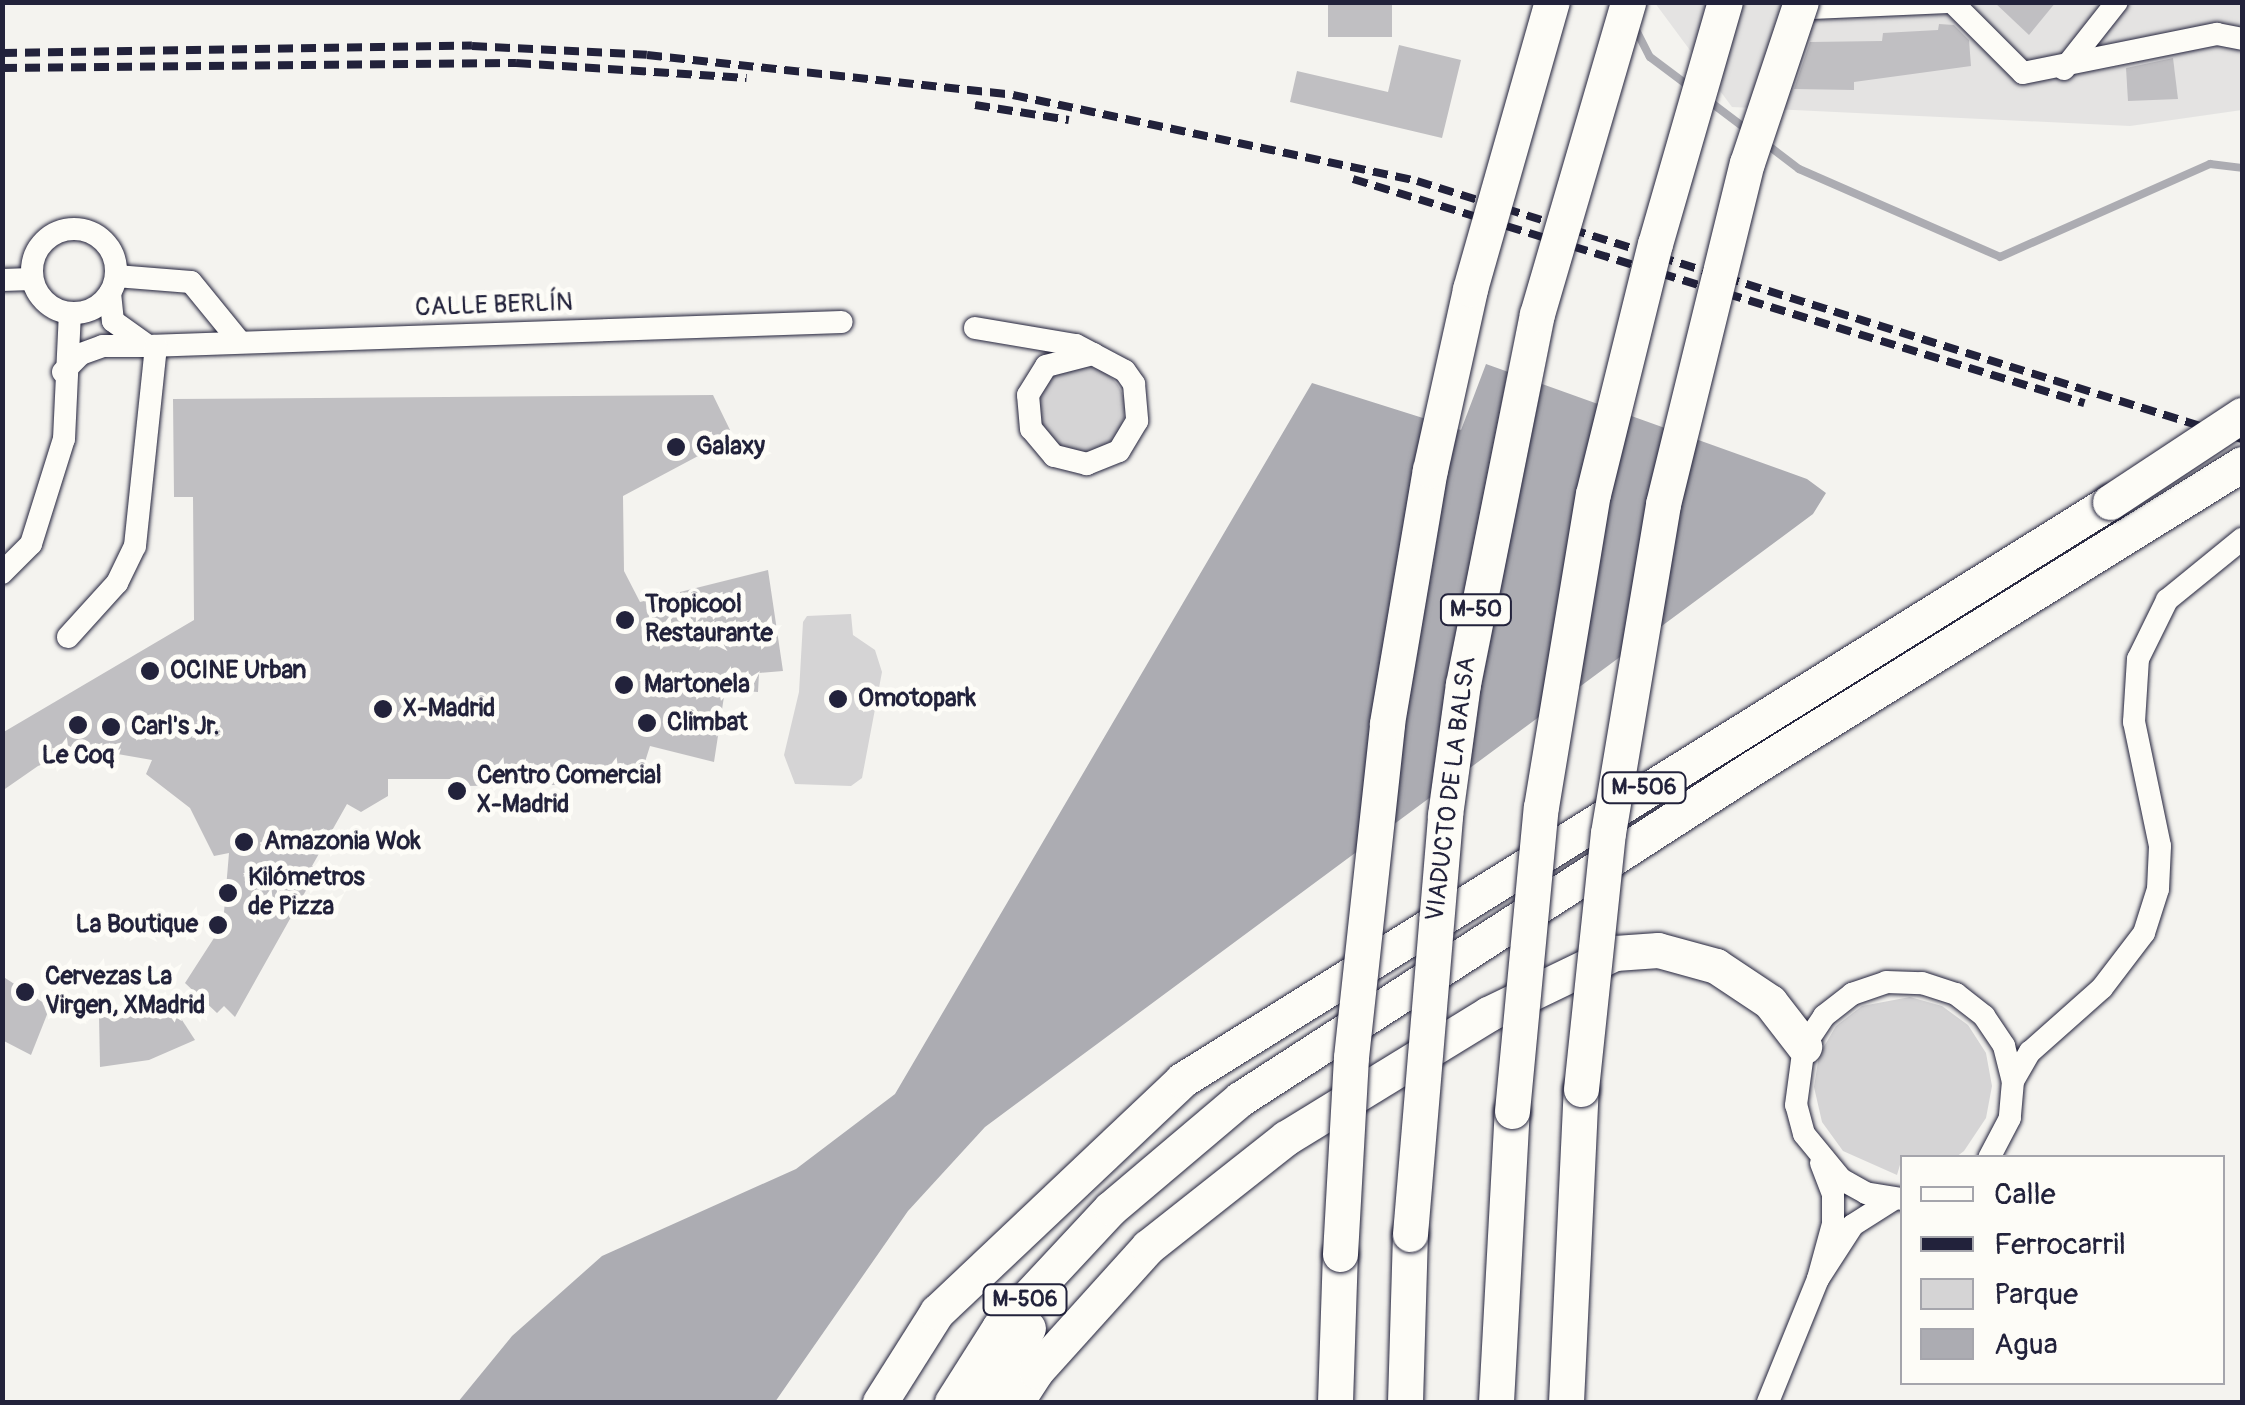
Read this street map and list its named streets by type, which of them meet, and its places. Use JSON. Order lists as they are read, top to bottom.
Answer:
{
  "streets": {
    "highway": ["M-50", "M-506", "VIADUCTO DE LA BALSA"],
    "street": ["CALLE BERLÍN"]
  },
  "places": [
    "Galaxy",
    "Tropicool Restaurante",
    "OCINE Urban",
    "Martonela",
    "Omotopark",
    "X-Madrid",
    "Climbat",
    "Le Coq",
    "Carl's Jr.",
    "Centro Comercial X-Madrid",
    "Amazonia Wok",
    "Kilómetros de Pizza",
    "La Boutique",
    "Cervezas La Virgen, XMadrid"
  ],
  "legend": [
    "Calle",
    "Ferrocarril",
    "Parque",
    "Agua"
  ]
}
